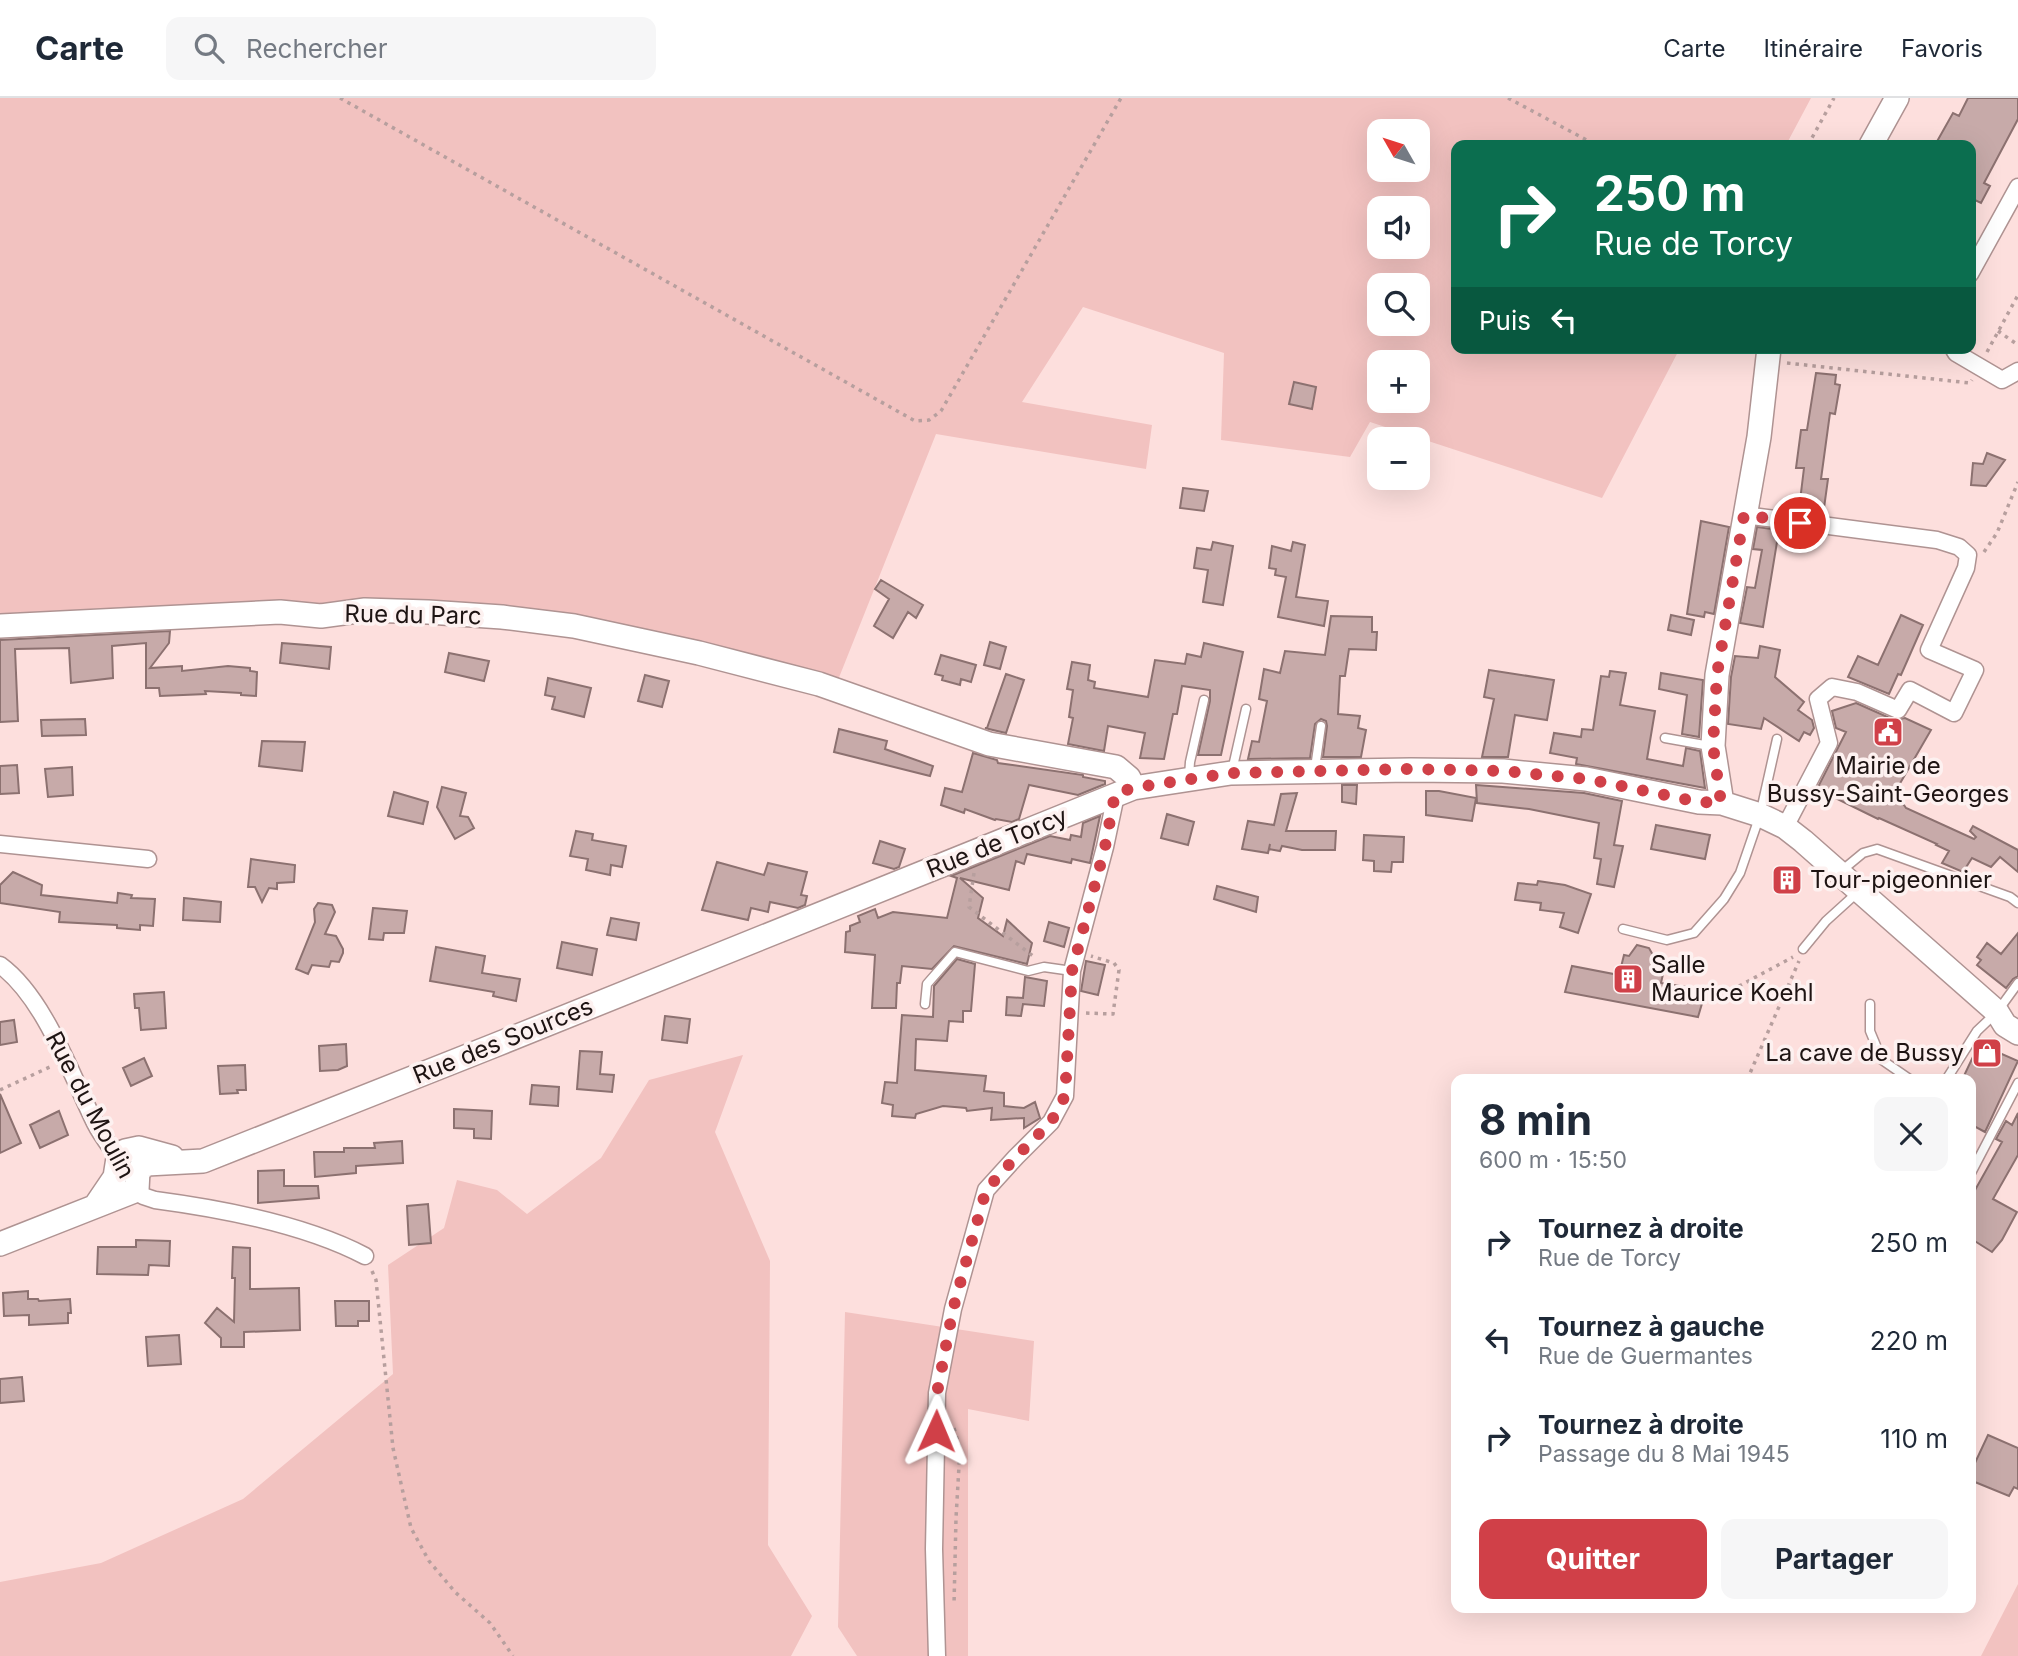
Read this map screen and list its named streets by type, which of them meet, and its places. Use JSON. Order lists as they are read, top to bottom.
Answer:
{
  "streets": {
    "street": [
      "Rue du Parc",
      "Rue de Torcy",
      "Rue des Sources",
      "Rue du Moulin"
    ]
  },
  "crossings": [
    ["Rue du Parc", "Rue de Torcy"],
    ["Rue de Torcy", "Rue des Sources"],
    ["Rue des Sources", "Rue du Moulin"]
  ],
  "places": {
    "public building": ["Mairie de Bussy-Saint-Georges"],
    "building": ["Tour-pigeonnier", "Salle Maurice Koehl"],
    "shop": ["La cave de Bussy"]
  },
  "north": "top left",
  "page": {
    "header": "Carte",
    "search": "Rechercher",
    "nav": ["Carte", "Itinéraire", "Favoris"],
    "map_buttons": ["+", "−"],
    "turn": ["250 m", "Rue de Torcy"],
    "then": "Puis",
    "heading": ["8 min", "600 m · 15:50"],
    "list": [
      {
        "name": "Tournez à droite",
        "note": "Rue de Torcy",
        "value": "250 m"
      },
      {
        "name": "Tournez à gauche",
        "note": "Rue de Guermantes",
        "value": "220 m"
      },
      {
        "name": "Tournez à droite",
        "note": "Passage du 8 Mai 1945",
        "value": "110 m"
      }
    ],
    "buttons": ["Quitter", "Partager"]
  }
}
